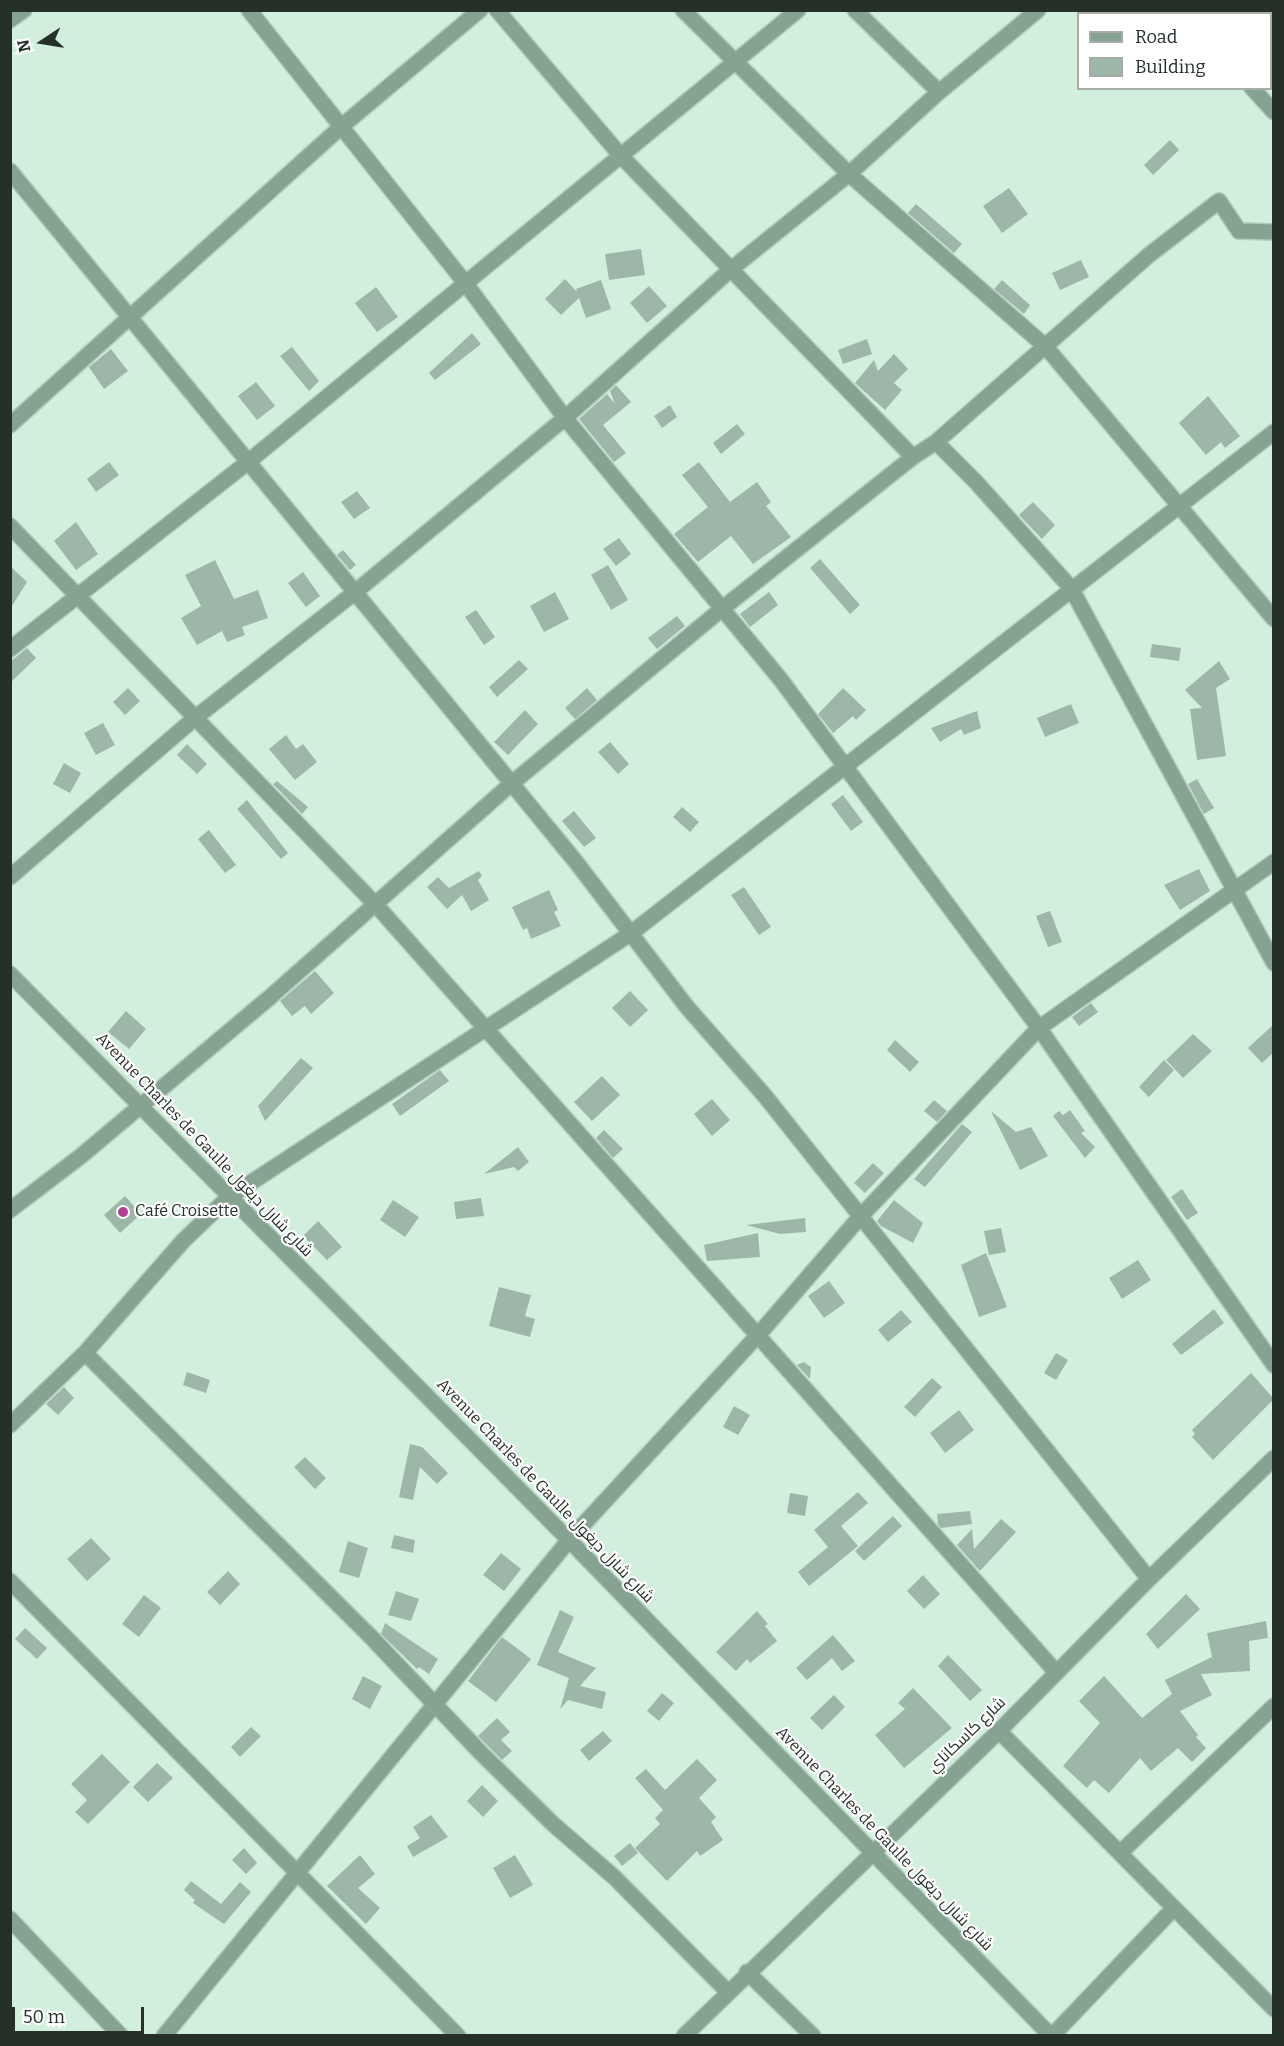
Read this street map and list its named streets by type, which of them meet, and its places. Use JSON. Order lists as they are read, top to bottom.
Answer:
{
  "streets": {
    "street": ["Avenue Charles de Gaulle شارع شارل ديغول", "شارع كاسكاناي"]
  },
  "crossings": [
    ["Avenue Charles de Gaulle شارع شارل ديغول", "شارع كاسكاناي"]
  ],
  "places": ["Café Croisette"],
  "legend": ["Road", "Building"],
  "scale_bar": "50 m",
  "north": "left"
}
